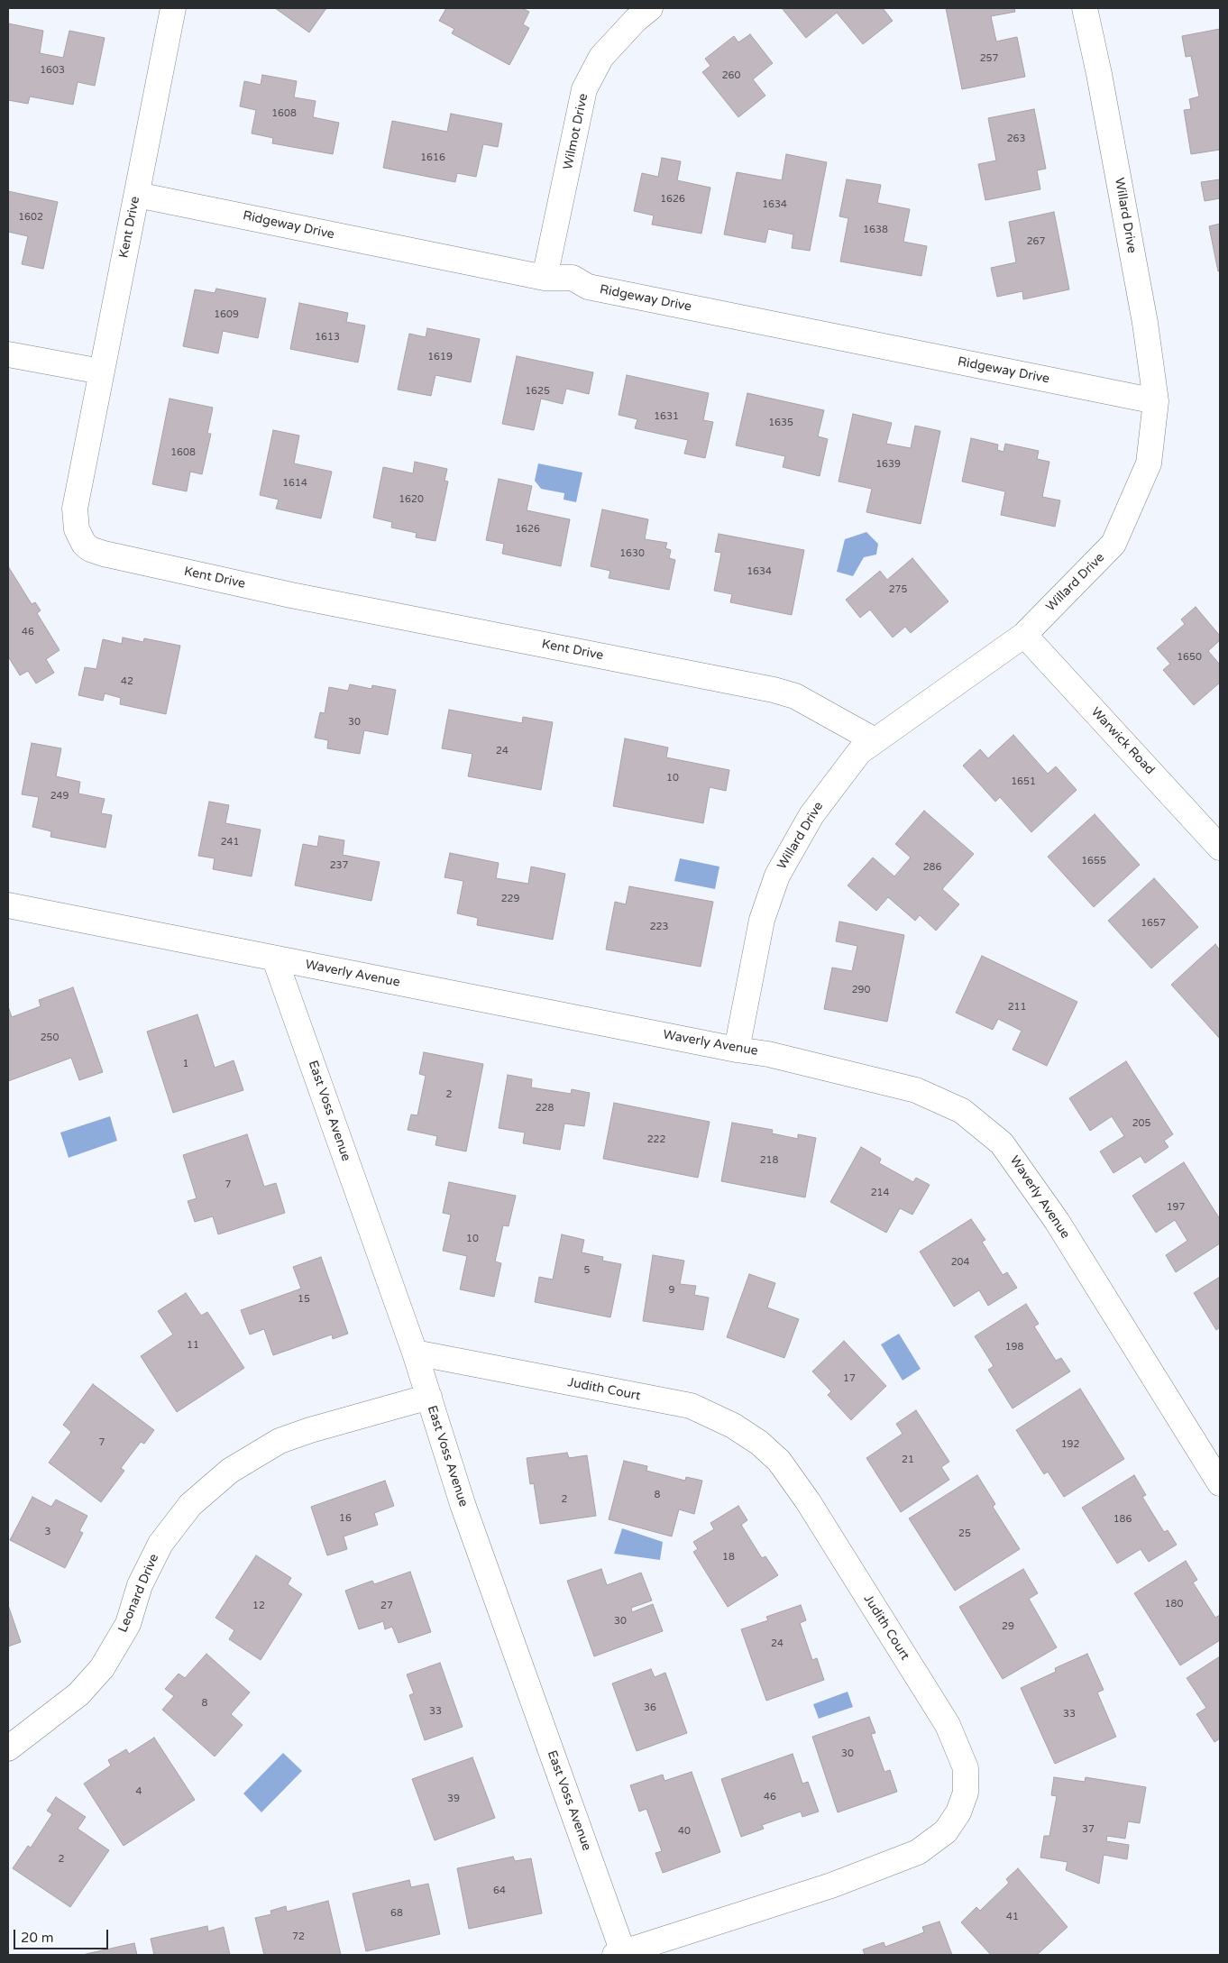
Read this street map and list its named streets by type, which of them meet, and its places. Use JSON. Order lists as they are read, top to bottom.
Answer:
{
  "streets": {
    "street": [
      "Wilmot Drive",
      "Willard Drive",
      "Ridgeway Drive",
      "Kent Drive",
      "Warwick Road",
      "Waverly Avenue",
      "East Voss Avenue",
      "Judith Court",
      "Leonard Drive"
    ]
  },
  "crossings": [
    ["Wilmot Drive", "Ridgeway Drive"],
    ["Willard Drive", "Ridgeway Drive"],
    ["Willard Drive", "Kent Drive"],
    ["Willard Drive", "Warwick Road"],
    ["Willard Drive", "Waverly Avenue"],
    ["Ridgeway Drive", "Kent Drive"],
    ["Waverly Avenue", "East Voss Avenue"],
    ["East Voss Avenue", "Judith Court"],
    ["East Voss Avenue", "Leonard Drive"]
  ],
  "house_numbers": [
    "257",
    "1603",
    "260",
    "1608",
    "263",
    "1616",
    "1626",
    "1634",
    "1602",
    "1638",
    "267",
    "1609",
    "1613",
    "1619",
    "1625",
    "1631",
    "1635",
    "1608",
    "1639",
    "1614",
    "1620",
    "1626",
    "1630",
    "1634",
    "275",
    "46",
    "1650",
    "42",
    "30",
    "24",
    "10",
    "1651",
    "249",
    "241",
    "1655",
    "237",
    "286",
    "229",
    "1657",
    "223",
    "290",
    "211",
    "250",
    "1",
    "2",
    "228",
    "205",
    "222",
    "218",
    "7",
    "214",
    "197",
    "10",
    "204",
    "5",
    "9",
    "15",
    "11",
    "198",
    "17",
    "7",
    "192",
    "21",
    "8",
    "2",
    "16",
    "186",
    "3",
    "25",
    "18",
    "180",
    "12",
    "27",
    "30",
    "29",
    "24",
    "8",
    "36",
    "33",
    "33",
    "30",
    "4",
    "46",
    "39",
    "37",
    "40",
    "2",
    "64",
    "68",
    "41",
    "72"
  ],
  "scale_bar": "20 m"
}
